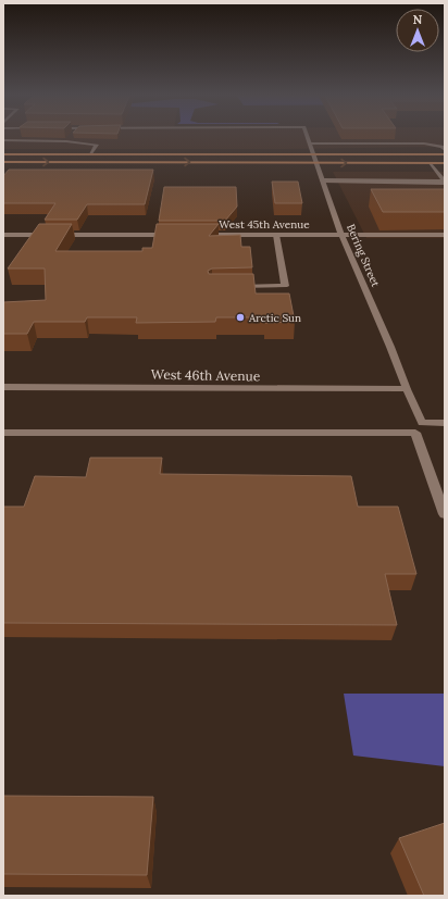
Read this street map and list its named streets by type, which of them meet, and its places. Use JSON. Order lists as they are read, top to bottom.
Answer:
{
  "streets": {
    "street": ["West 45th Avenue", "Bering Street", "West 46th Avenue"]
  },
  "crossings": [
    ["West 45th Avenue", "Bering Street"],
    ["Bering Street", "West 46th Avenue"]
  ],
  "places": ["Arctic Sun"],
  "north": "top"
}
